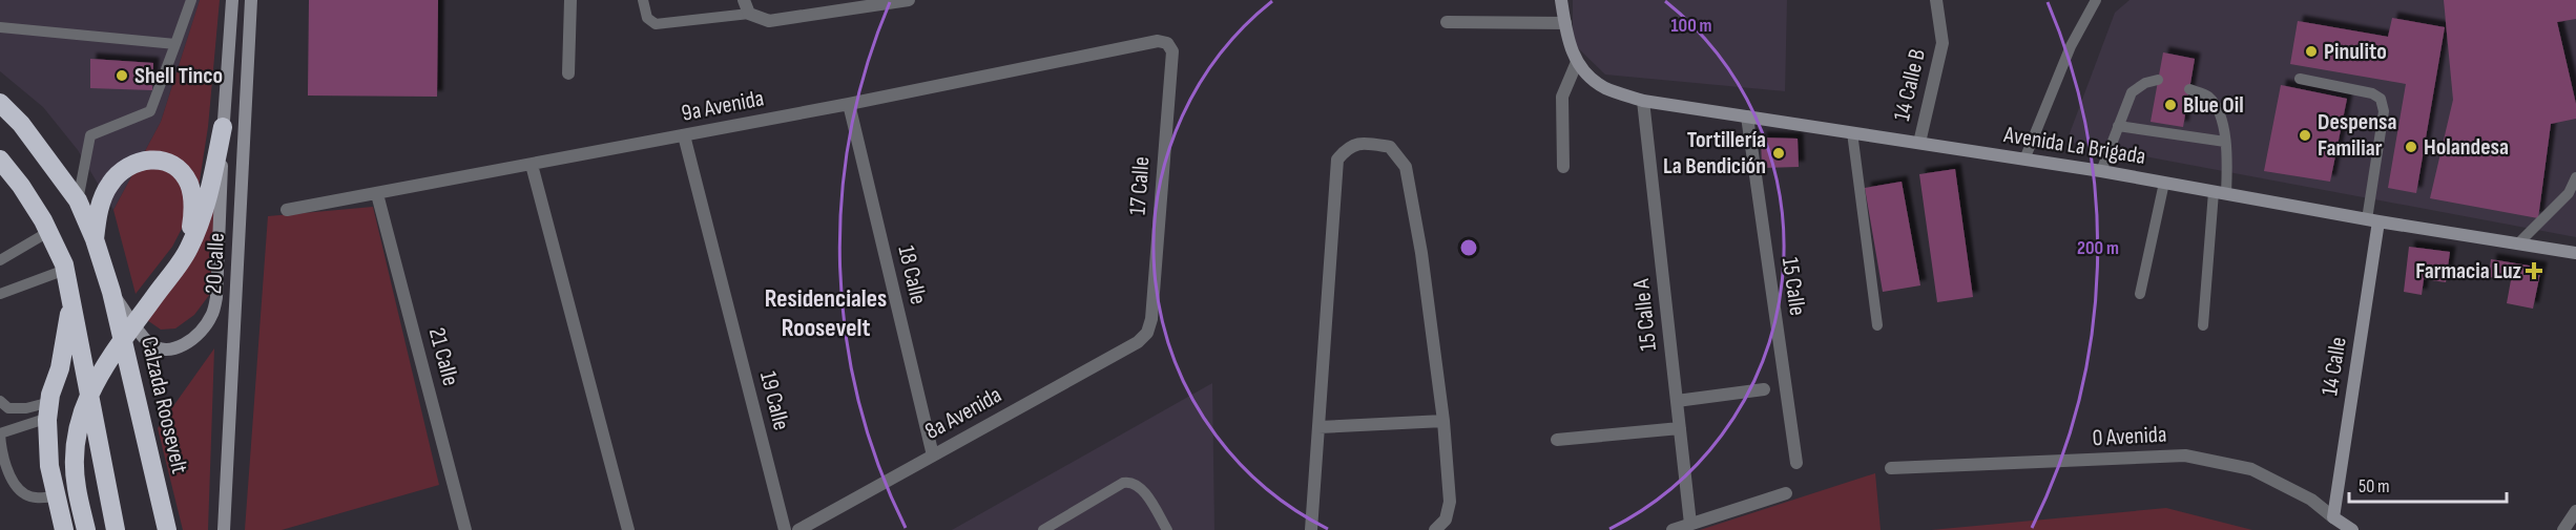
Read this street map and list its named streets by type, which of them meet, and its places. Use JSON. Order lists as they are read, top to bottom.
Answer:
{
  "streets": {
    "highway": ["Calzada Roosevelt"],
    "main road": [
      "Avenida La Brigada",
      "20 Calle",
      "14 Calle",
      "0 Avenida"
    ],
    "street": [
      "14 Calle B",
      "9a Avenida",
      "17 Calle",
      "18 Calle",
      "15 Calle",
      "15 Calle A",
      "21 Calle",
      "19 Calle",
      "8a Avenida"
    ]
  },
  "crossings": [
    ["14 Calle B", "Avenida La Brigada"],
    ["9a Avenida", "17 Calle"],
    ["9a Avenida", "18 Calle"],
    ["9a Avenida", "21 Calle"],
    ["9a Avenida", "19 Calle"],
    ["Avenida La Brigada", "15 Calle"],
    ["Avenida La Brigada", "15 Calle A"],
    ["Avenida La Brigada", "14 Calle"],
    ["17 Calle", "8a Avenida"],
    ["20 Calle", "Calzada Roosevelt"],
    ["18 Calle", "8a Avenida"],
    ["14 Calle", "0 Avenida"]
  ],
  "districts": ["Residenciales Roosevelt"],
  "places": {
    "other": [
      "Pinulito",
      "Shell Tinco",
      "Blue Oil",
      "Despensa Familiar",
      "Holandesa",
      "Tortillería La Bendición"
    ],
    "health": ["Farmacia Luz"]
  },
  "scale_bar": "50 m",
  "rings": ["100 m", "200 m"]
}
